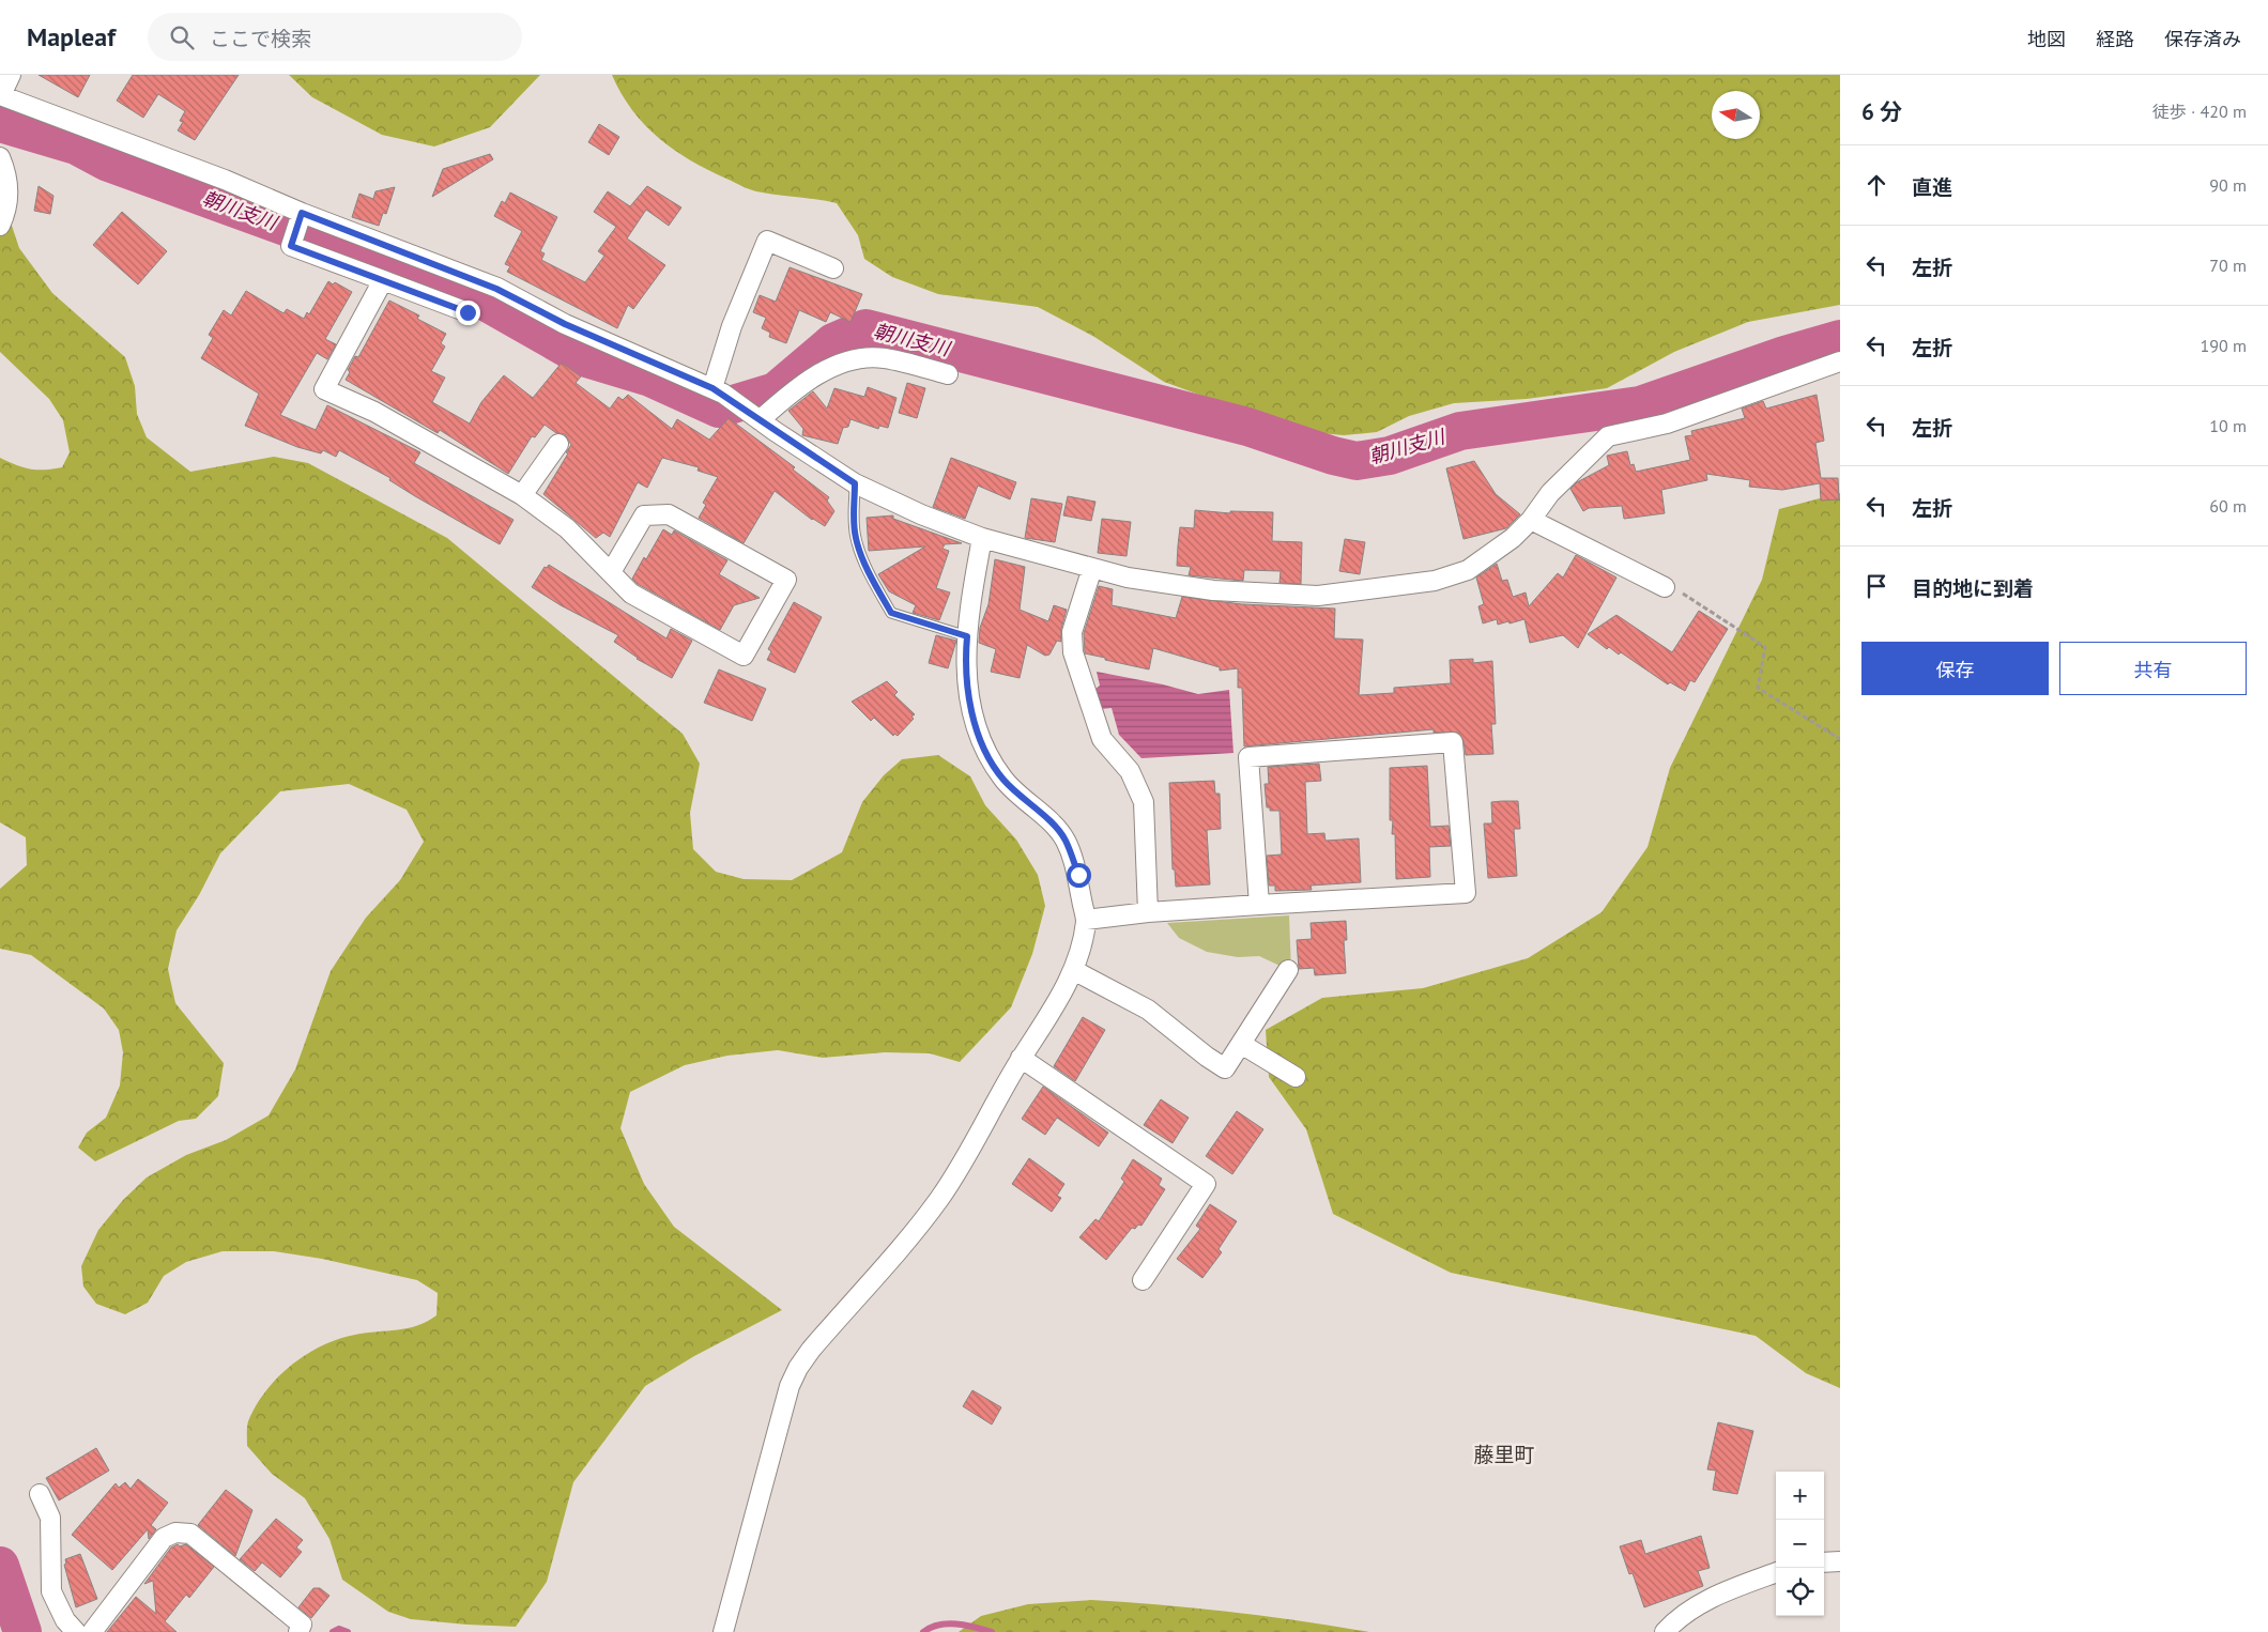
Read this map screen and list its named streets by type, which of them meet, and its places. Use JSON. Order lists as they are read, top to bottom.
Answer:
{
  "districts": ["藤里町"],
  "water": ["朝川支川"],
  "north": "left",
  "page": {
    "header": "Mapleaf",
    "search": "ここで検索",
    "nav": ["地図", "経路", "保存済み"],
    "heading": ["6 分", "徒歩 · 420 m"],
    "list": [
      ["直進", "90 m"],
      ["左折", "70 m"],
      ["左折", "190 m"],
      ["左折", "10 m"],
      ["左折", "60 m"],
      "目的地に到着"
    ],
    "buttons": ["保存", "共有"],
    "map_buttons": ["+", "−"]
  }
}
